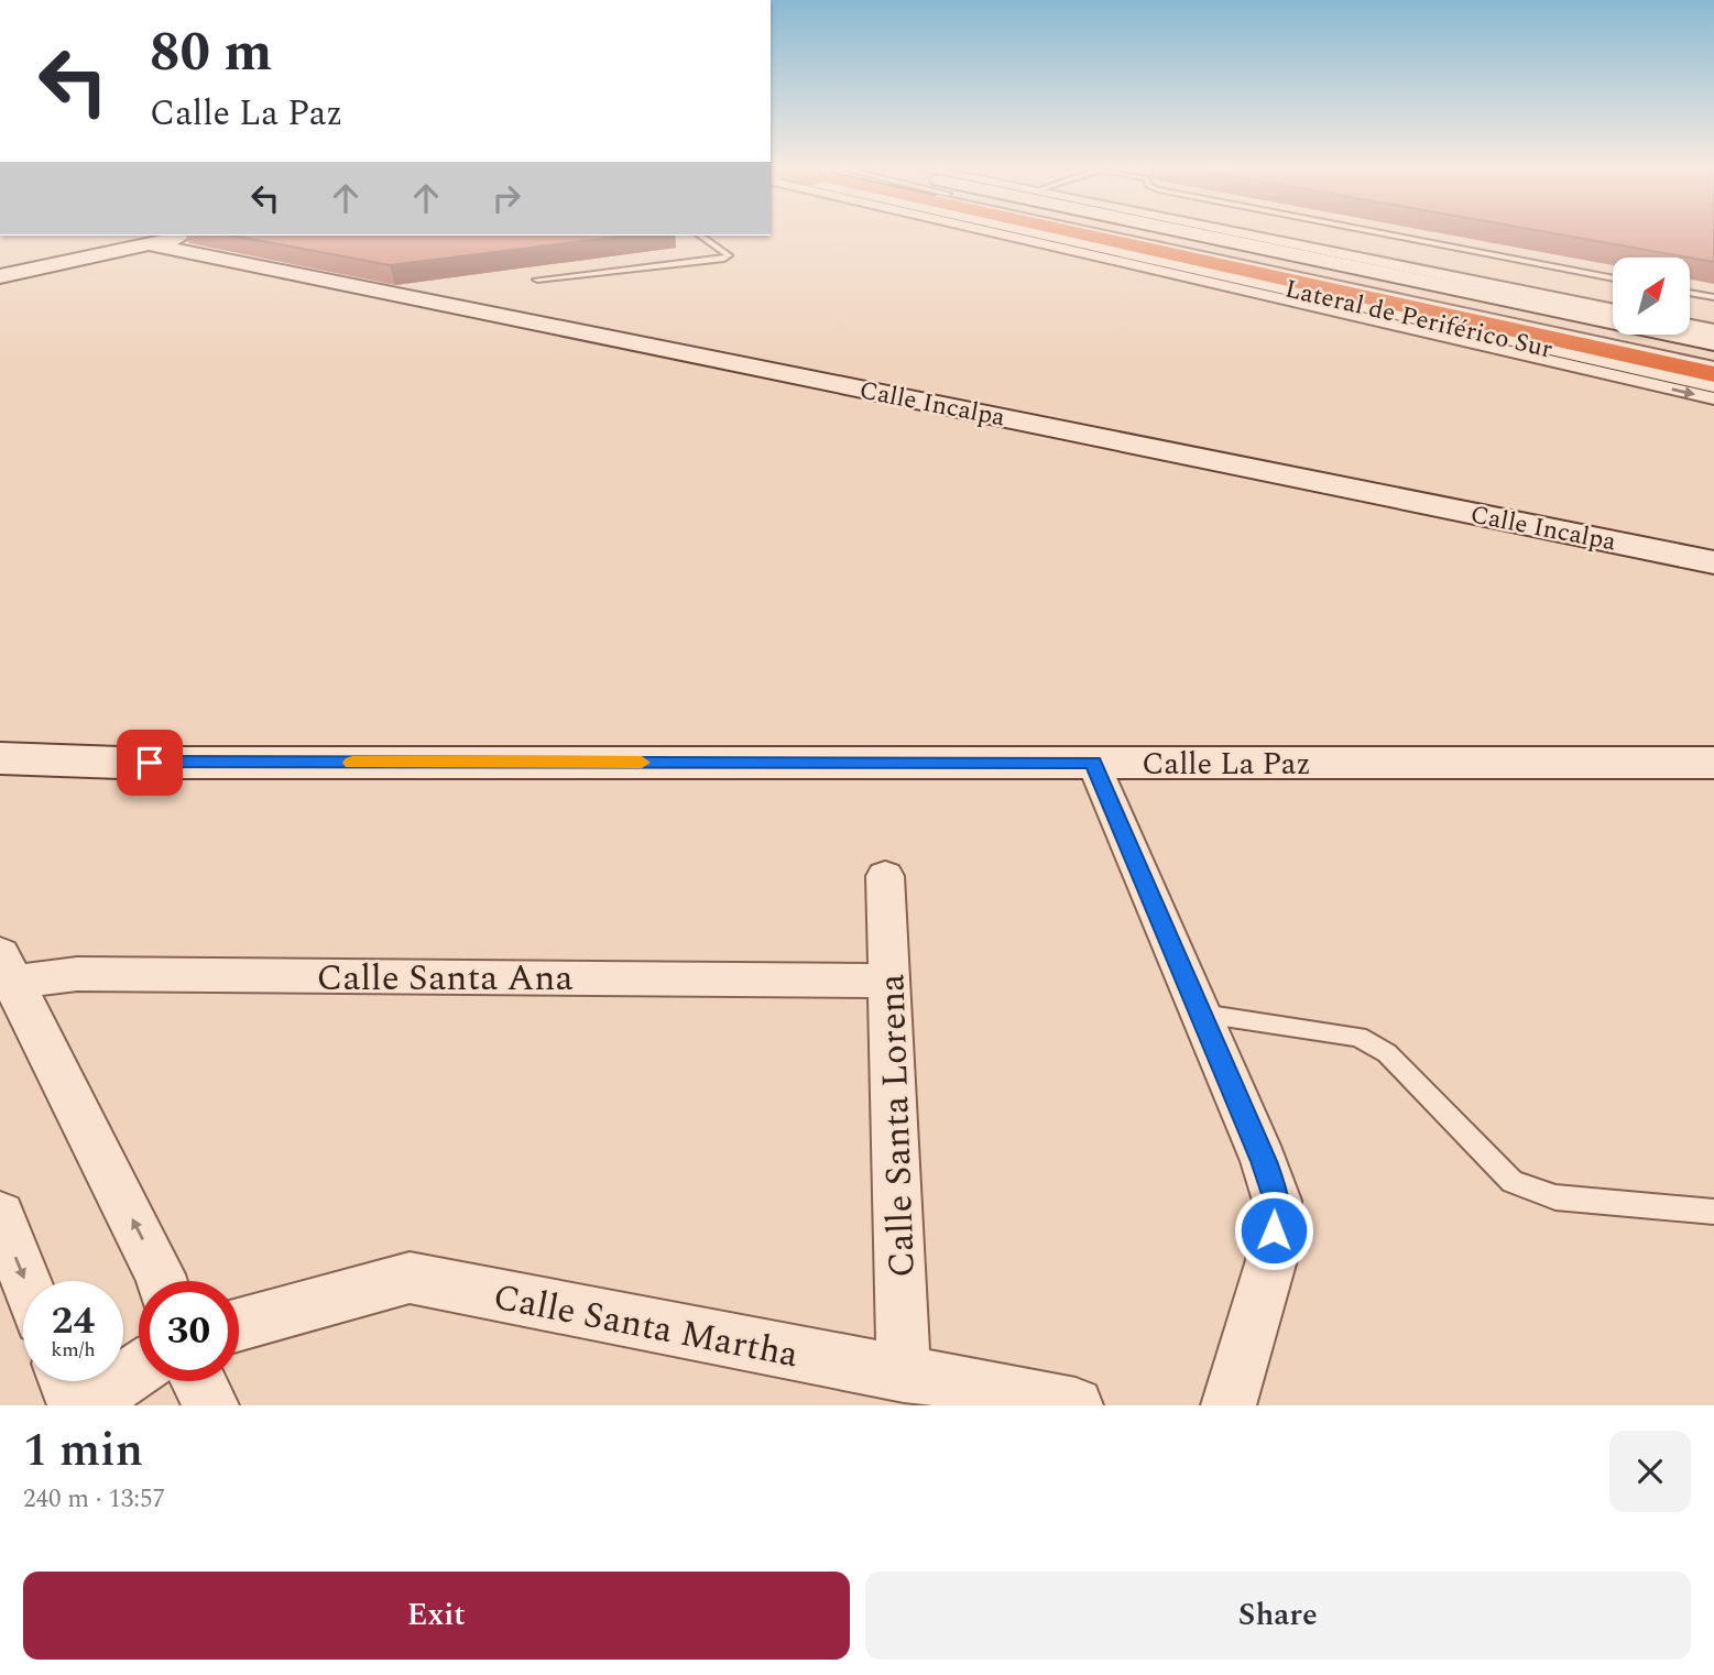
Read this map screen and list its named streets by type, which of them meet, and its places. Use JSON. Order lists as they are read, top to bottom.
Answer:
{
  "streets": {
    "street": [
      "Lateral de Periférico Sur",
      "Calle Incalpa",
      "Calle La Paz",
      "Calle Santa Ana",
      "Calle Santa Lorena",
      "Calle Santa Martha"
    ]
  },
  "crossings": [
    ["Calle Santa Ana", "Calle Santa Lorena"],
    ["Calle Santa Lorena", "Calle Santa Martha"]
  ],
  "north": "top right",
  "page": {
    "turn": ["80 m", "Calle La Paz"],
    "speed": "24 km/h",
    "limit": "30",
    "heading": ["1 min", "240 m · 13:57"],
    "buttons": ["Exit", "Share"]
  }
}
